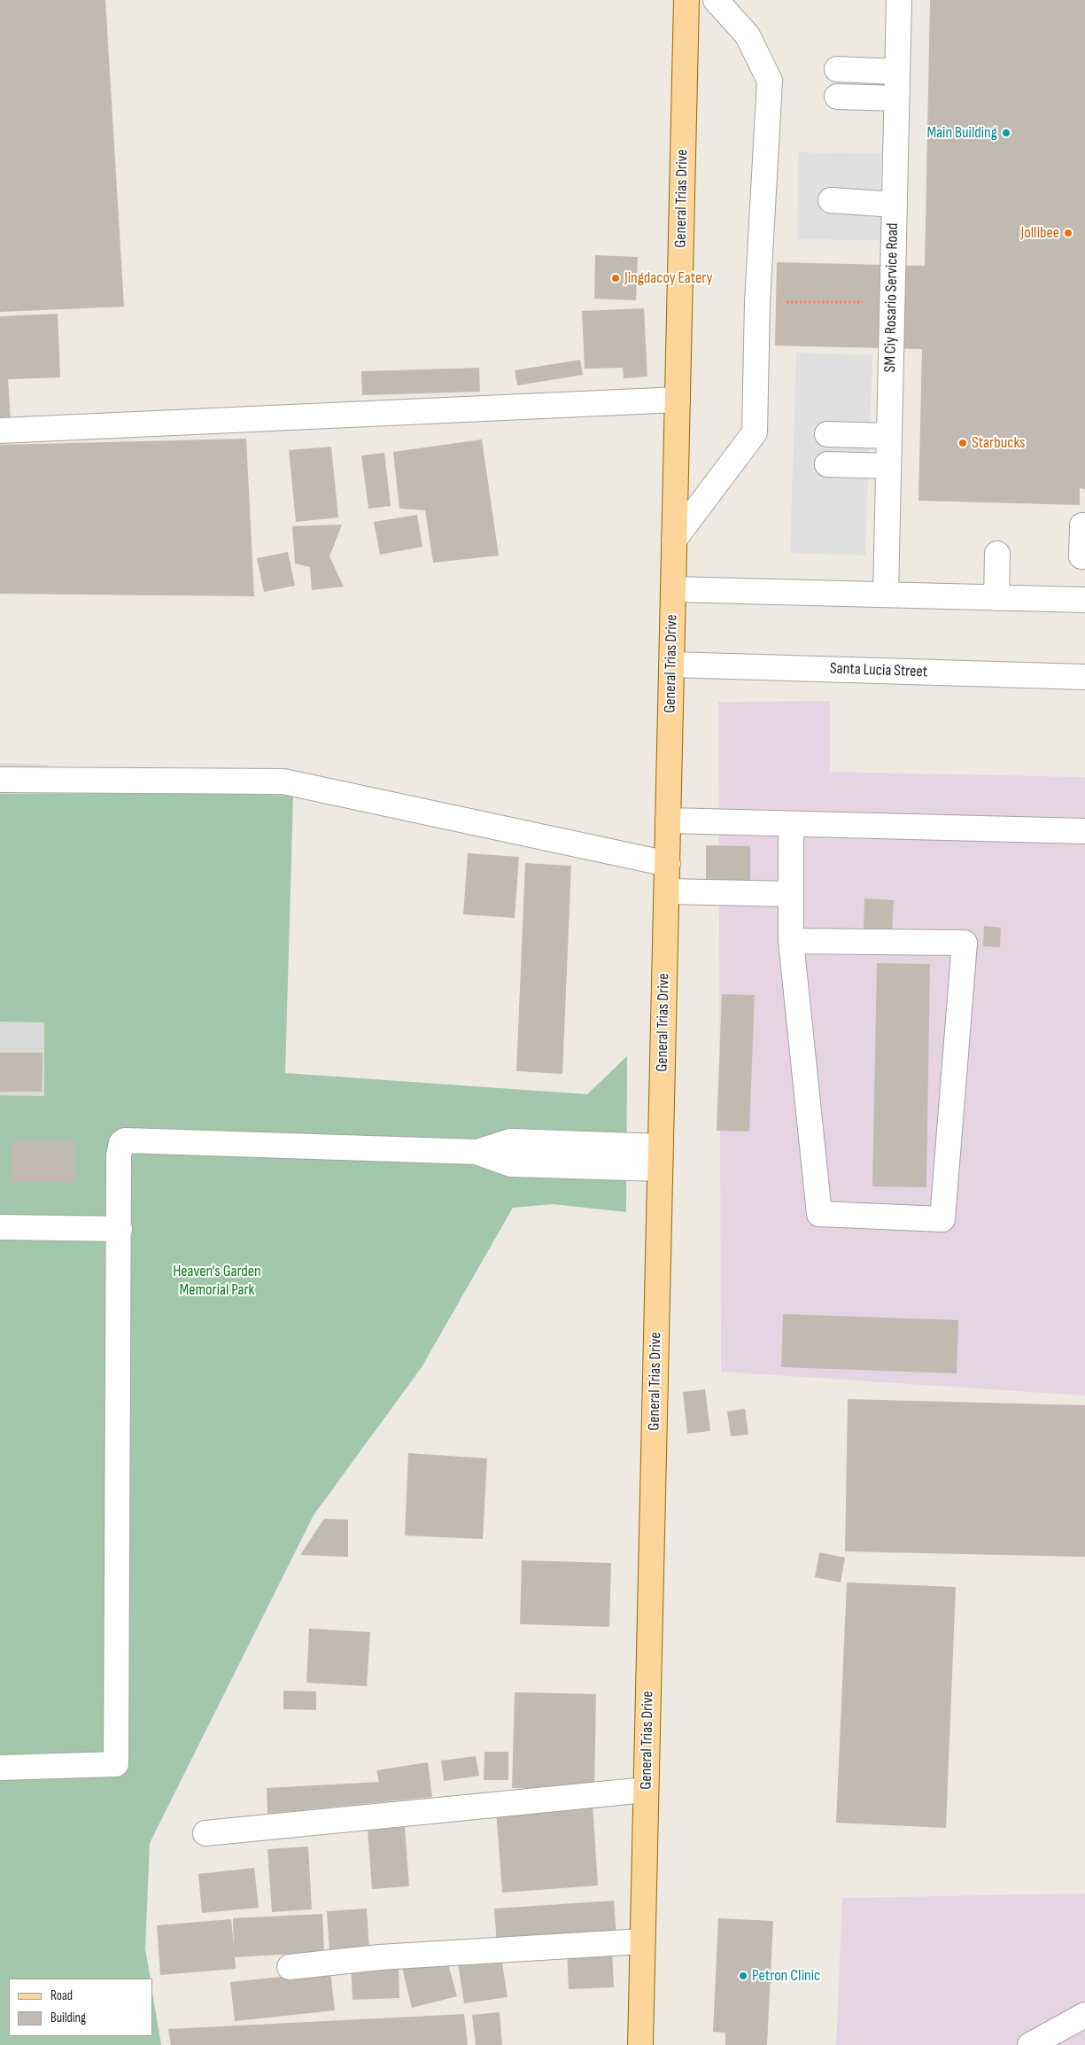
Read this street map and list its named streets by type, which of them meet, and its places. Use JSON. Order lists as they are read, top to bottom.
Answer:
{
  "streets": {
    "main road": ["General Trias Drive"],
    "street": ["SM Ciy Rosario Service Road", "Santa Lucia Street"]
  },
  "crossings": [
    ["General Trias Drive", "Santa Lucia Street"]
  ],
  "parks": ["Heaven's Garden Memorial Park"],
  "places": [
    "Main Building",
    "Jollibee",
    "Jingdacoy Eatery",
    "Starbucks",
    "Petron Clinic"
  ],
  "legend": ["Road", "Building"]
}
